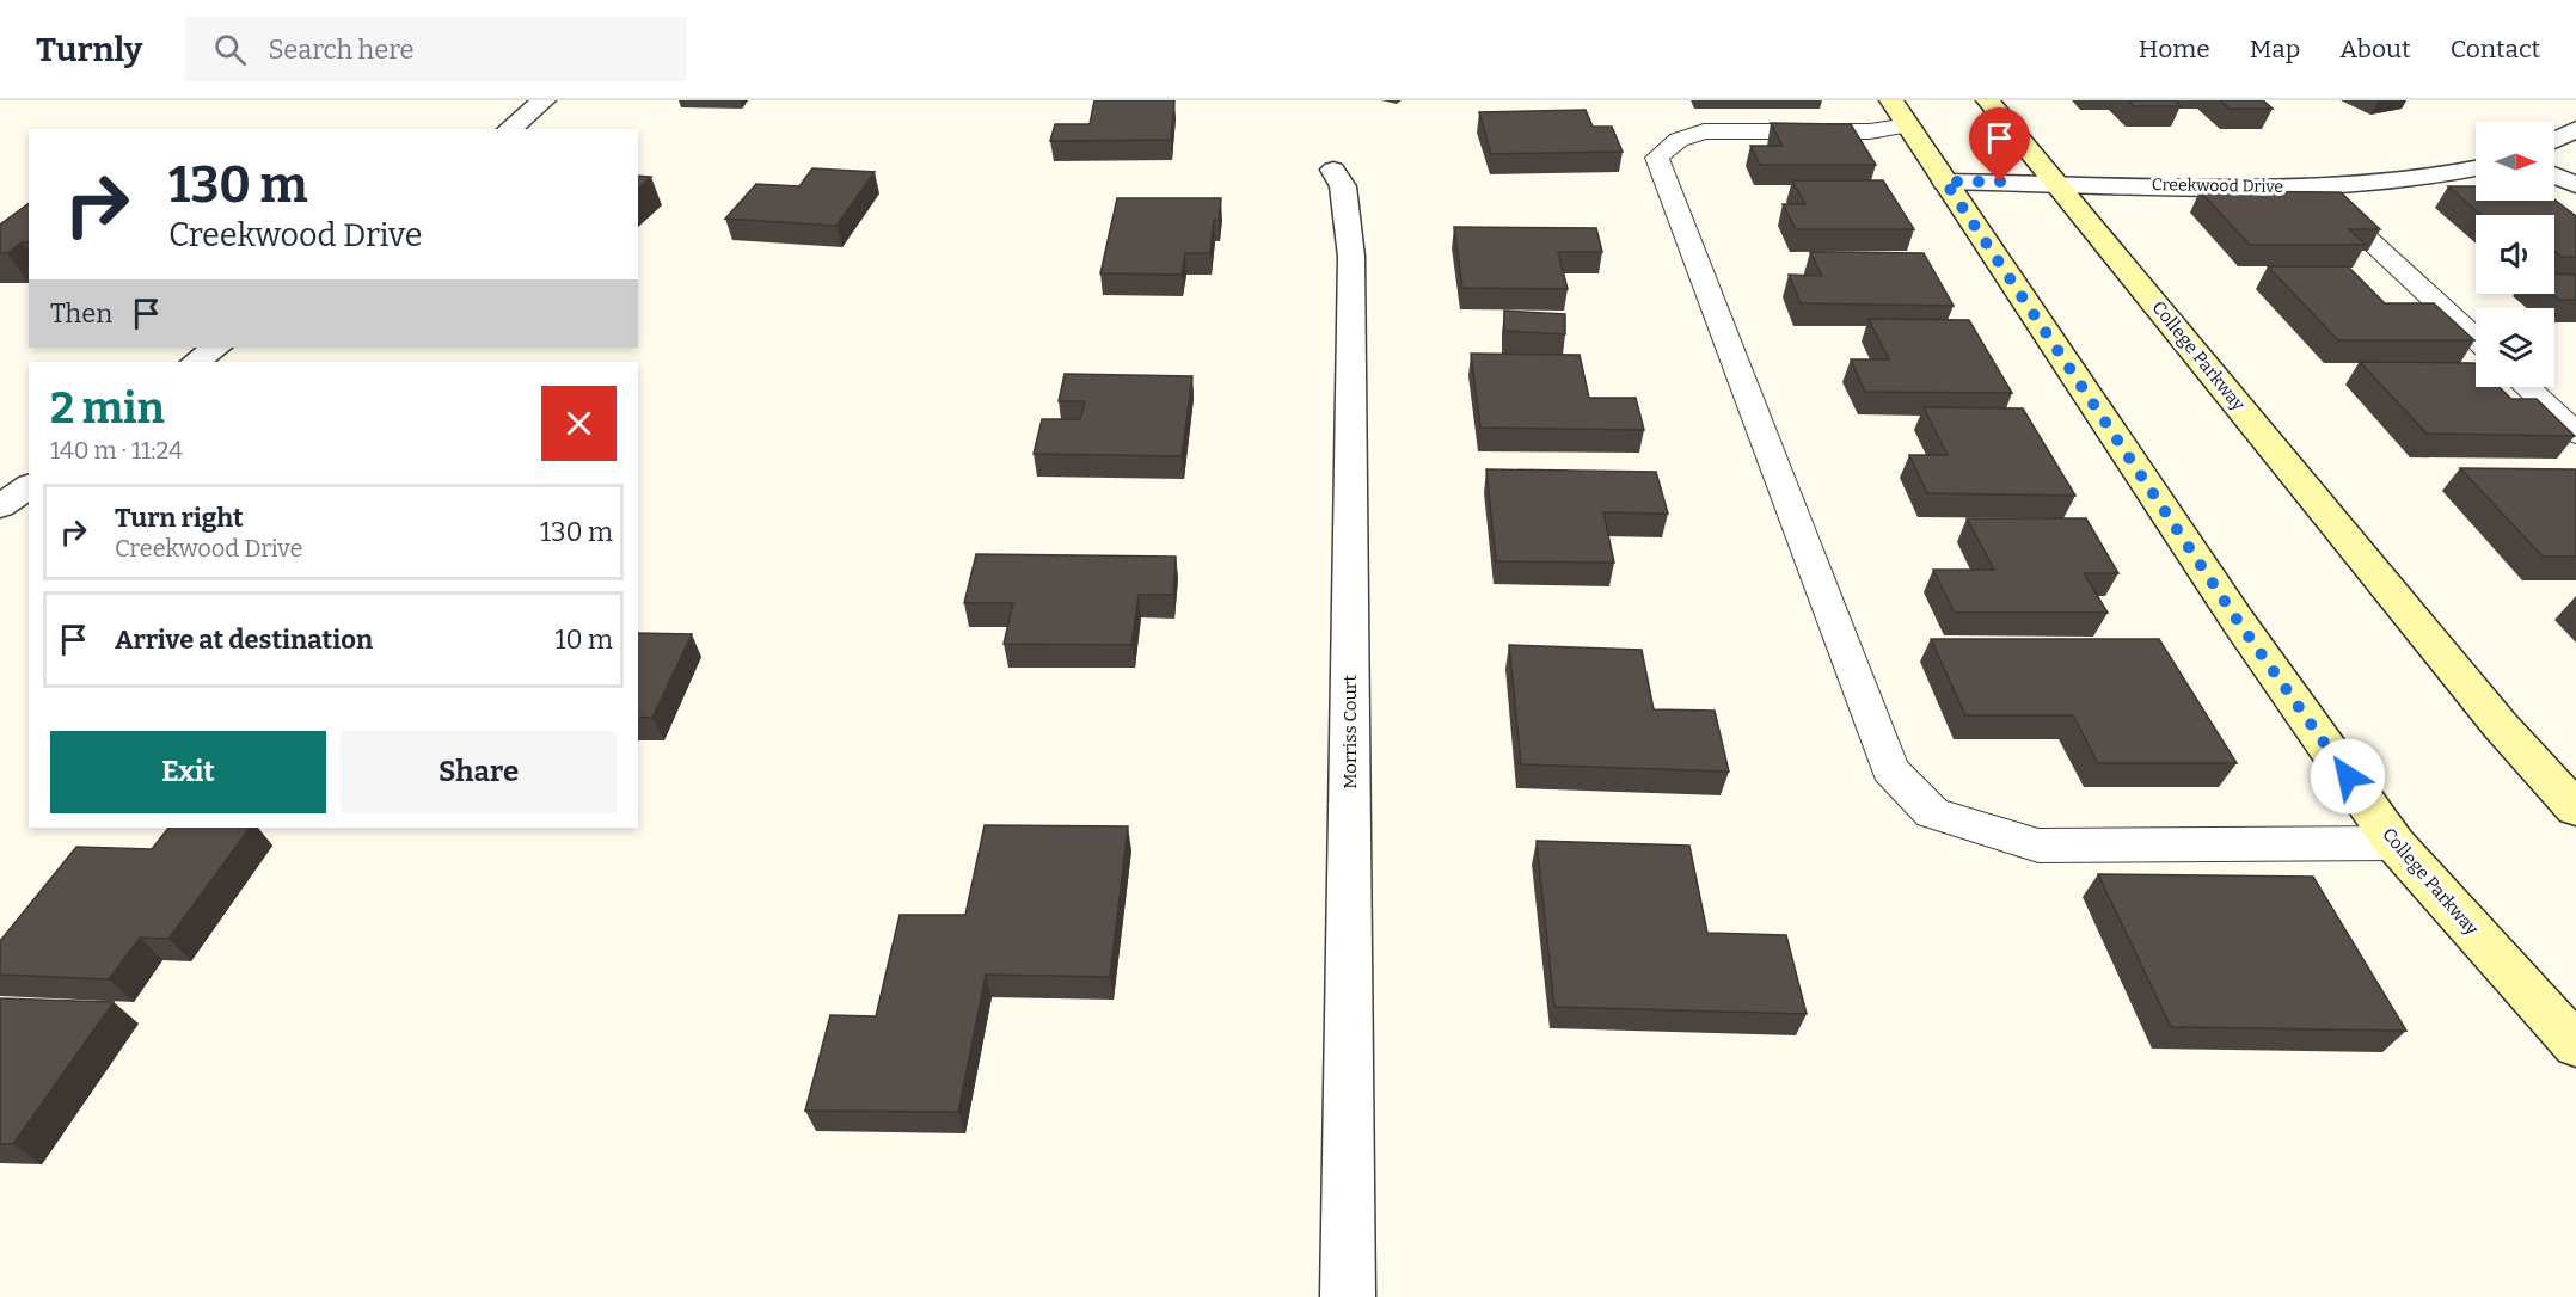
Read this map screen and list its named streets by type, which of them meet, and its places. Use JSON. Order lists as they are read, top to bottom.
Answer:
{
  "streets": {
    "main road": ["College Parkway"],
    "street": ["Creekwood Drive", "Morriss Court"]
  },
  "crossings": [
    ["Creekwood Drive", "College Parkway"]
  ],
  "north": "right",
  "page": {
    "header": "Turnly",
    "search": "Search here",
    "nav": [
      "Home",
      "Map",
      "About",
      "Contact"
    ],
    "turn": ["130 m", "Creekwood Drive"],
    "then": "Then",
    "heading": ["2 min", "140 m · 11:24"],
    "list": [
      {
        "name": "Turn right",
        "note": "Creekwood Drive",
        "value": "130 m"
      },
      {
        "name": "Arrive at destination",
        "value": "10 m"
      }
    ],
    "buttons": ["Exit", "Share"]
  }
}
